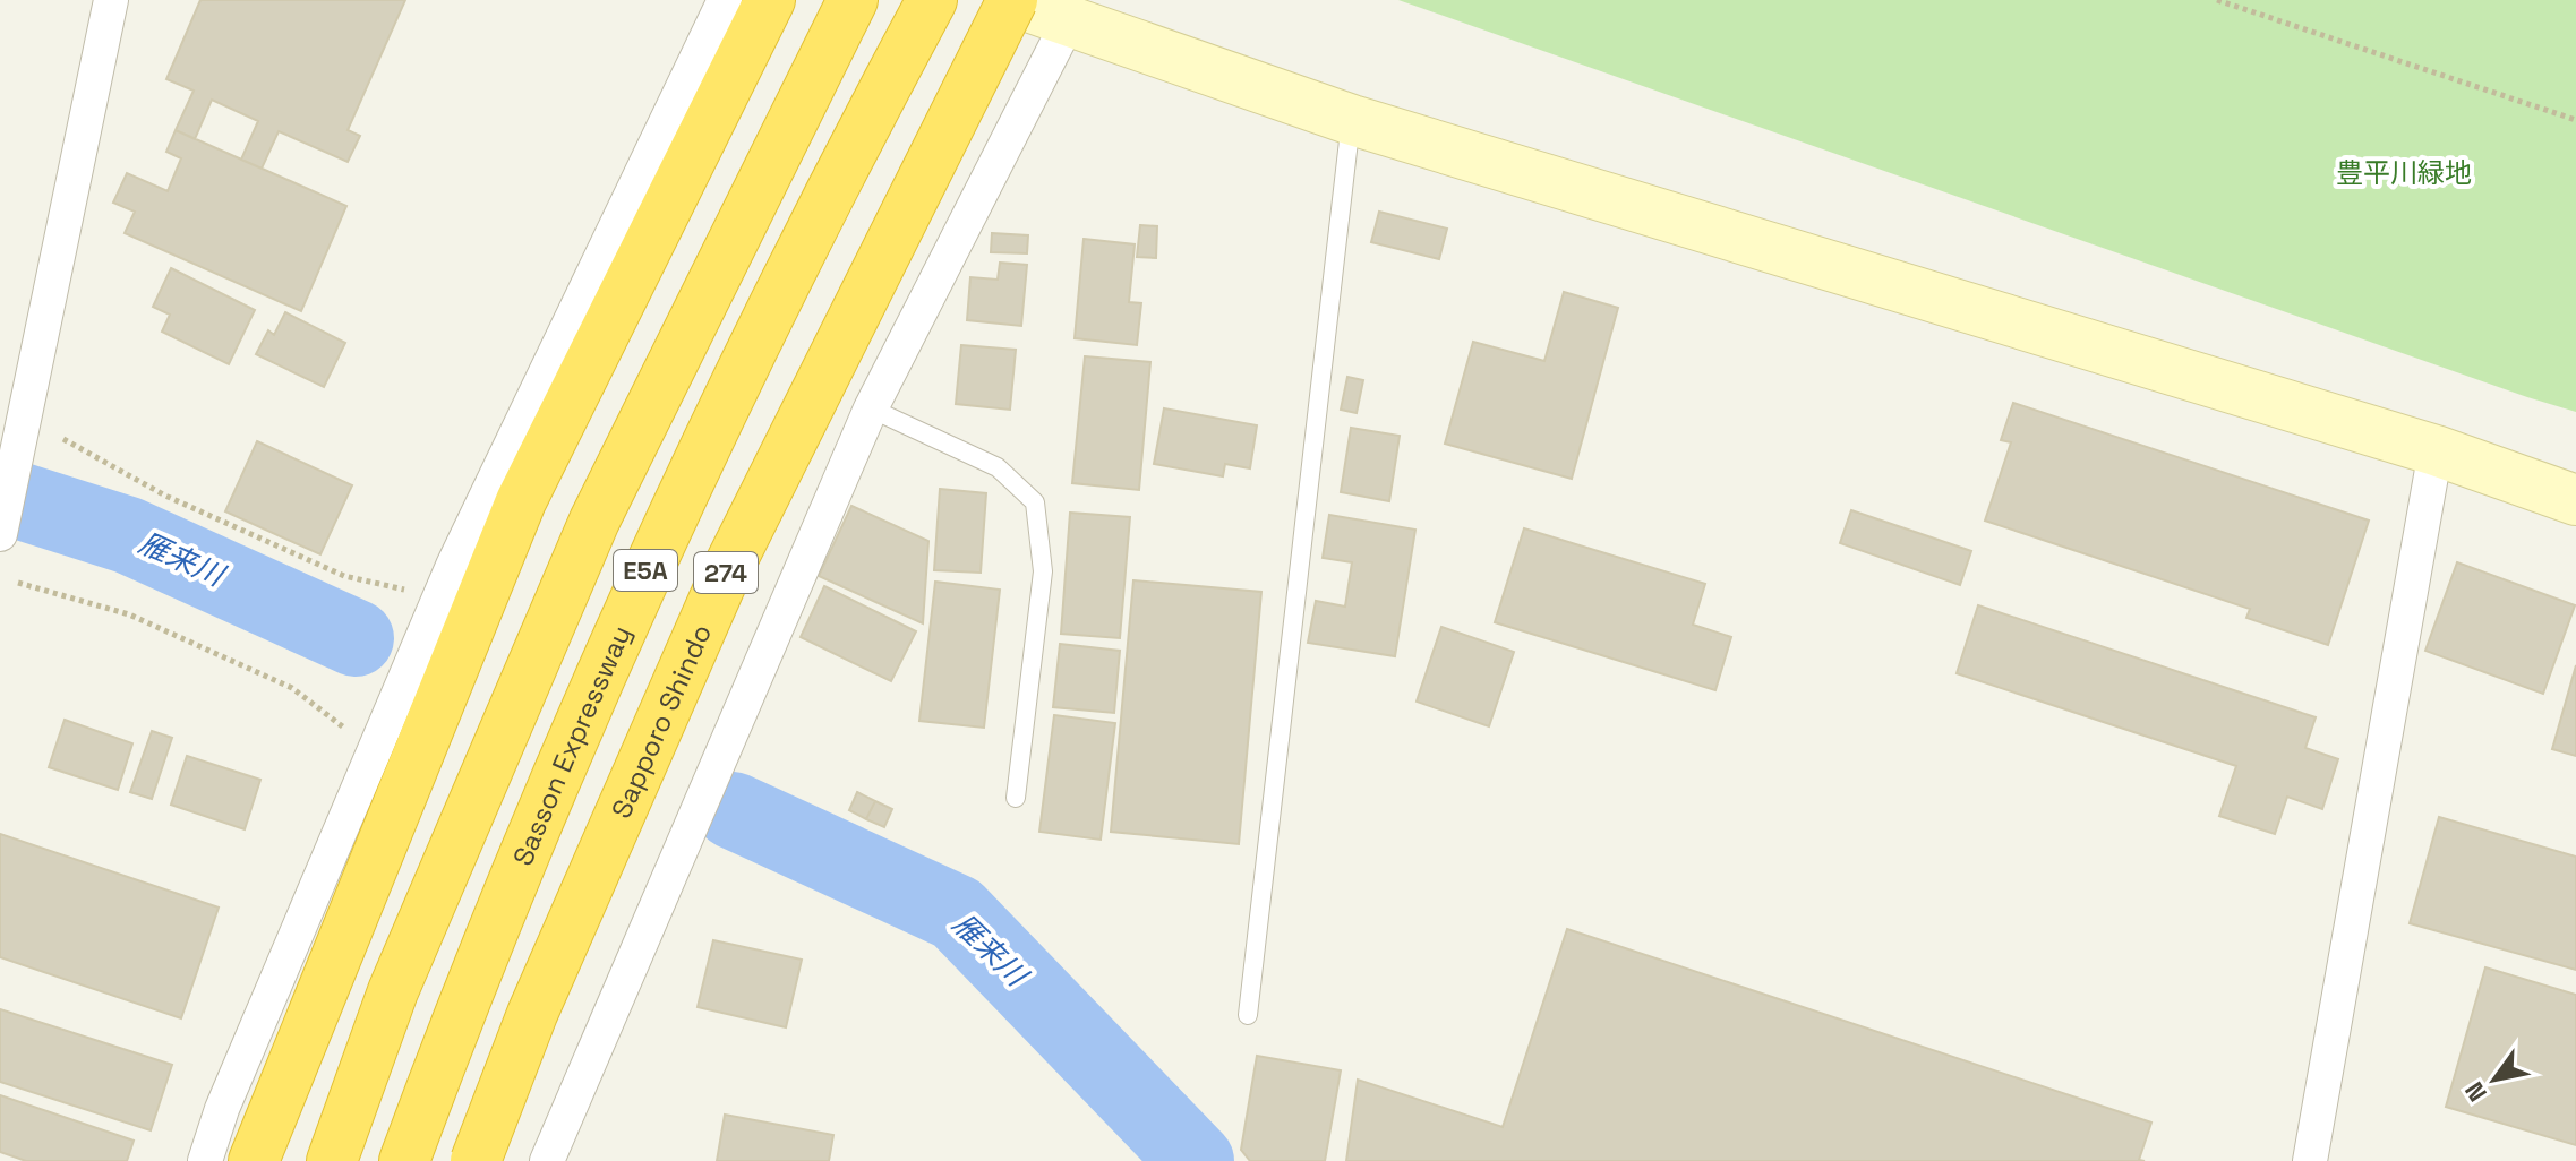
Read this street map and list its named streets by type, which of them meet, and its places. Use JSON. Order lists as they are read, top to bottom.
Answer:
{
  "streets": {
    "highway": [
      "E5A",
      "274",
      "Sapporo Shindo",
      "Sasson Expressway"
    ]
  },
  "water": ["雁来川"],
  "parks": ["豊平川緑地"],
  "north": "bottom left"
}
